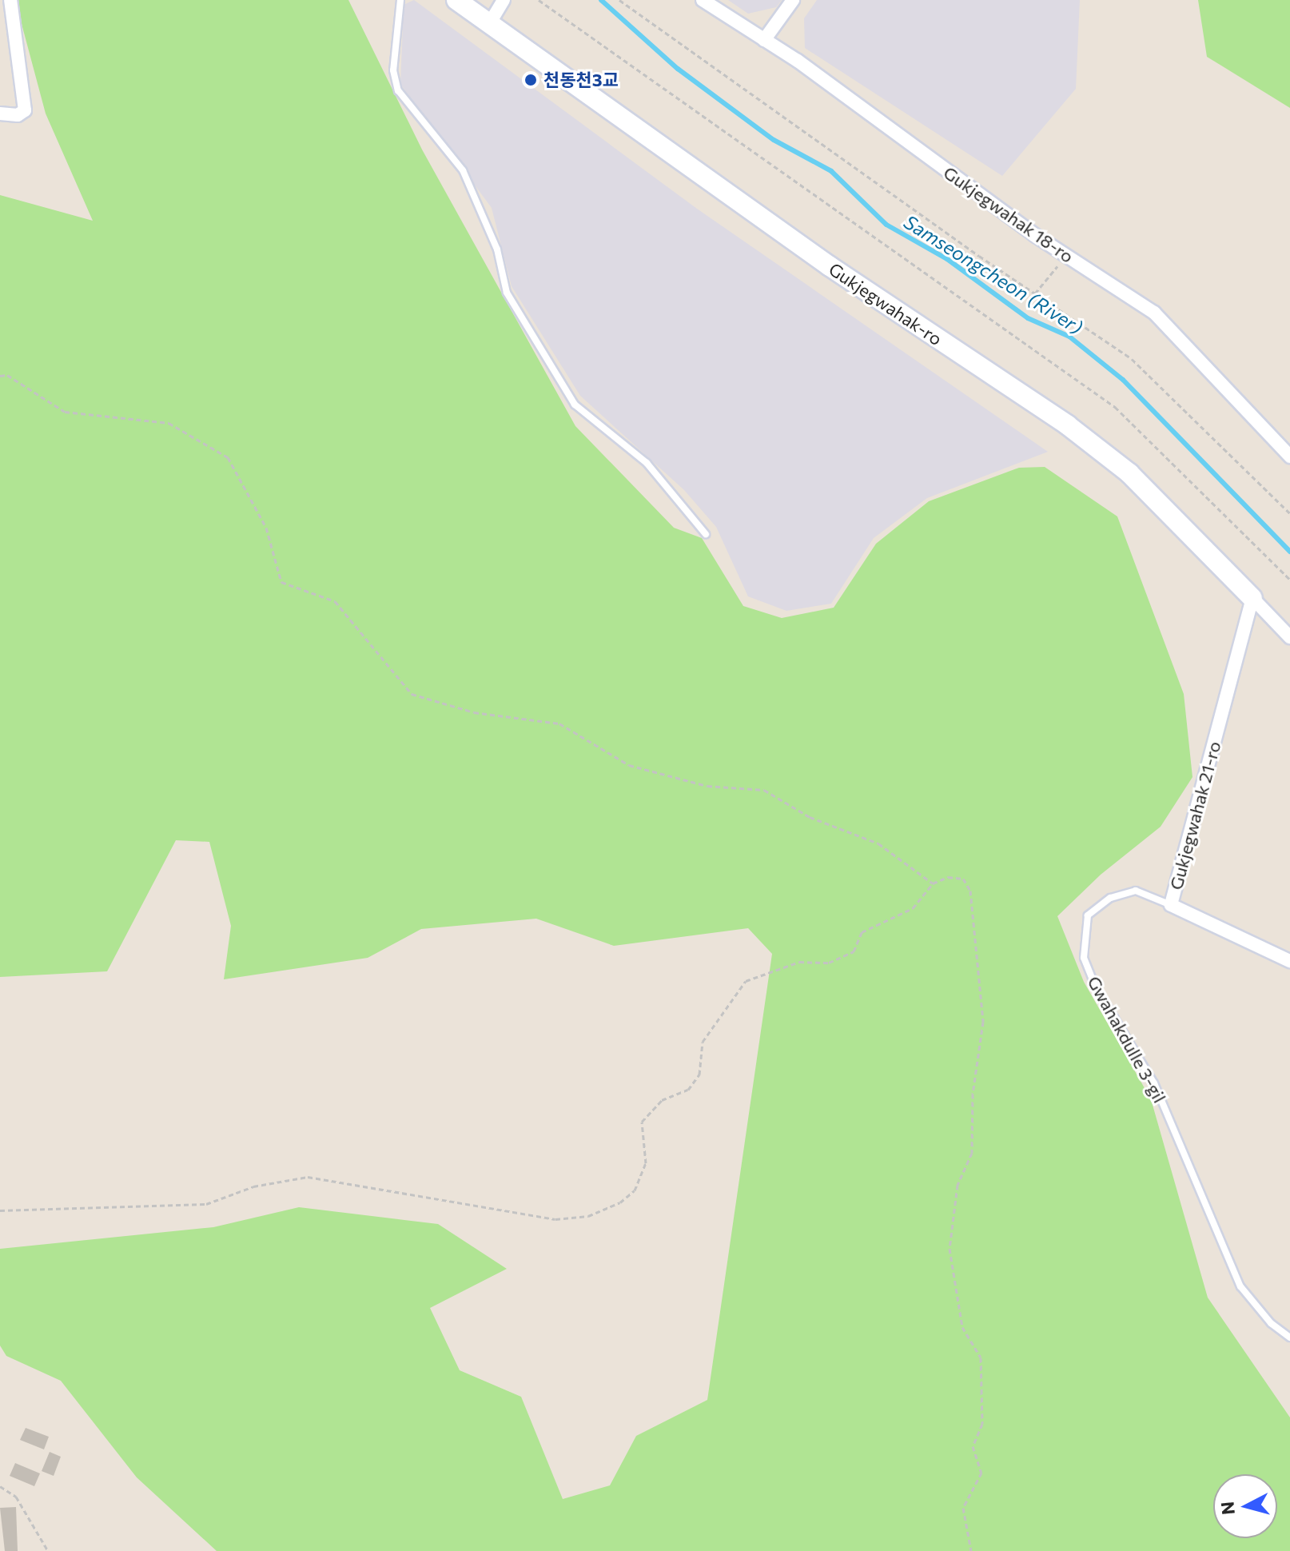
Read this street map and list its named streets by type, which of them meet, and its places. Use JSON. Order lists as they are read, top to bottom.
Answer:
{
  "streets": {
    "street": ["Gukjegwahak 18-ro", "Gukjegwahak-ro", "Gukjegwahak 21-ro"],
    "lane": ["Gwahakdulle 3-gil"]
  },
  "crossings": [
    ["Gukjegwahak-ro", "Gukjegwahak 21-ro"],
    ["Gukjegwahak 21-ro", "Gwahakdulle 3-gil"]
  ],
  "water": ["Samseongcheon (River)"],
  "places": ["천동천3교"],
  "north": "left"
}
